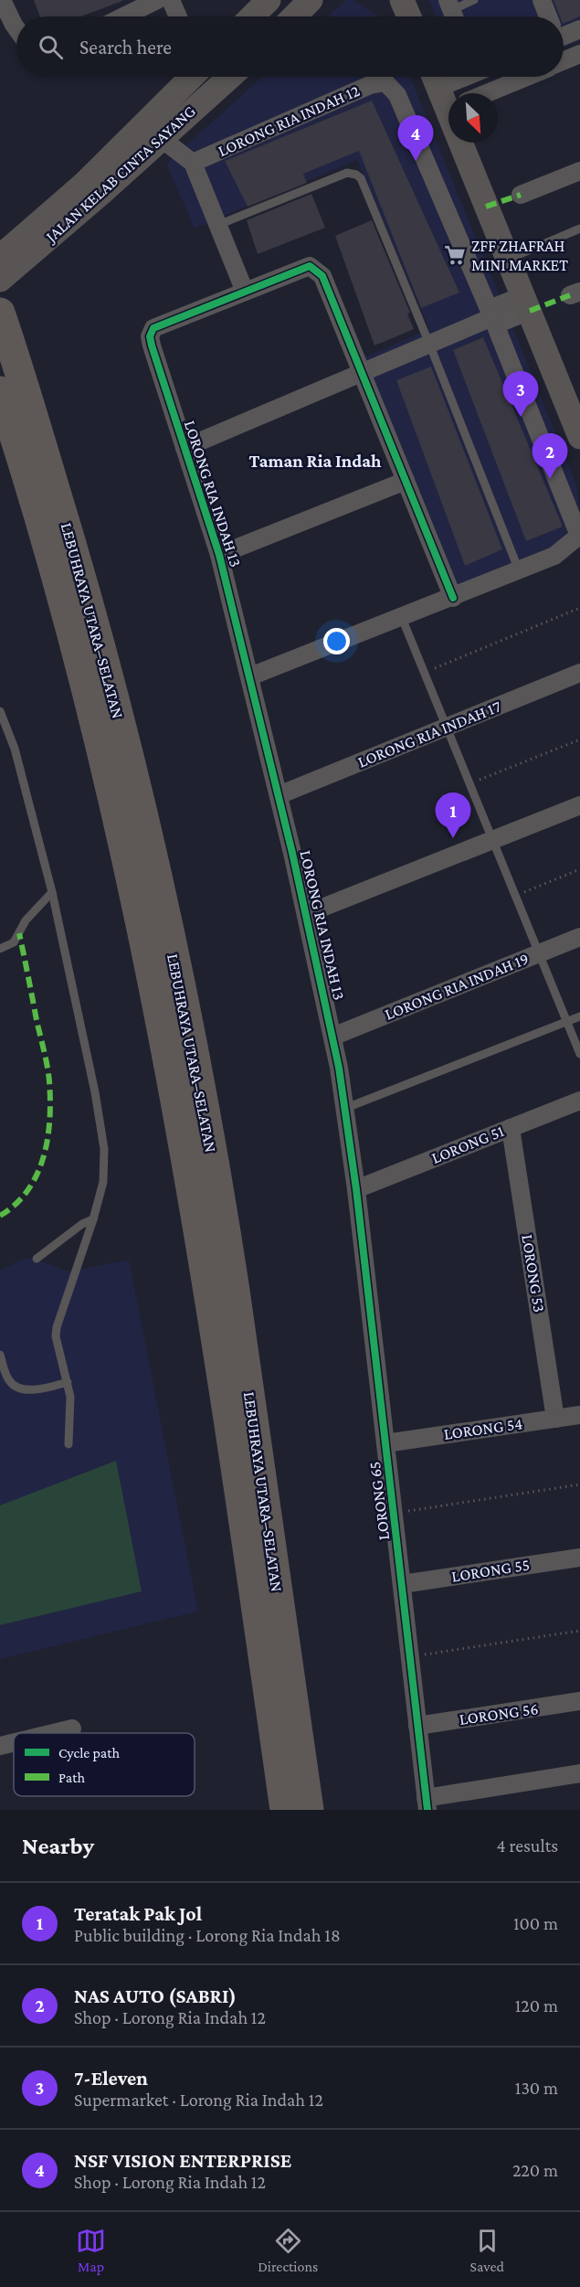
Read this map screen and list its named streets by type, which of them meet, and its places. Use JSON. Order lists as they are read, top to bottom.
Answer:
{
  "streets": {
    "highway": ["LEBUHRAYA UTARA–SELATAN"],
    "main road": ["JALAN KELAB CINTA SAYANG"],
    "street": [
      "LORONG RIA INDAH 12",
      "LORONG RIA INDAH 13",
      "LORONG RIA INDAH 17",
      "LORONG RIA INDAH 19",
      "LORONG 51",
      "LORONG 53",
      "LORONG 54",
      "LORONG 65",
      "LORONG 55",
      "LORONG 56"
    ]
  },
  "crossings": [
    ["LORONG RIA INDAH 13", "LORONG RIA INDAH 17"],
    ["LORONG RIA INDAH 13", "LORONG RIA INDAH 19"],
    ["LORONG RIA INDAH 13", "LORONG 51"],
    ["LORONG RIA INDAH 13", "LORONG 65"],
    ["LORONG 51", "LORONG 53"],
    ["LORONG 51", "LORONG 65"],
    ["LORONG 53", "LORONG 54"],
    ["LORONG 54", "LORONG 65"],
    ["LORONG 65", "LORONG 55"],
    ["LORONG 65", "LORONG 56"]
  ],
  "districts": ["Taman Ria Indah"],
  "places": {
    "supermarket": ["ZFF ZHAFRAH MINI MARKET"]
  },
  "legend": ["Cycle path", "Path"],
  "north": "bottom right",
  "page": {
    "search": "Search here",
    "pins": [
      "4",
      "3",
      "2",
      "1"
    ],
    "heading": ["Nearby", "4 results"],
    "list": [
      {
        "mark": "1",
        "name": "Teratak Pak Jol",
        "note": "Public building · Lorong Ria Indah 18",
        "value": "100 m"
      },
      {
        "mark": "2",
        "name": "NAS AUTO (SABRI)",
        "note": "Shop · Lorong Ria Indah 12",
        "value": "120 m"
      },
      {
        "mark": "3",
        "name": "7-Eleven",
        "note": "Supermarket · Lorong Ria Indah 12",
        "value": "130 m"
      },
      {
        "mark": "4",
        "name": "NSF VISION ENTERPRISE",
        "note": "Shop · Lorong Ria Indah 12",
        "value": "220 m"
      }
    ],
    "nav": ["Map", "Directions", "Saved"]
  }
}
